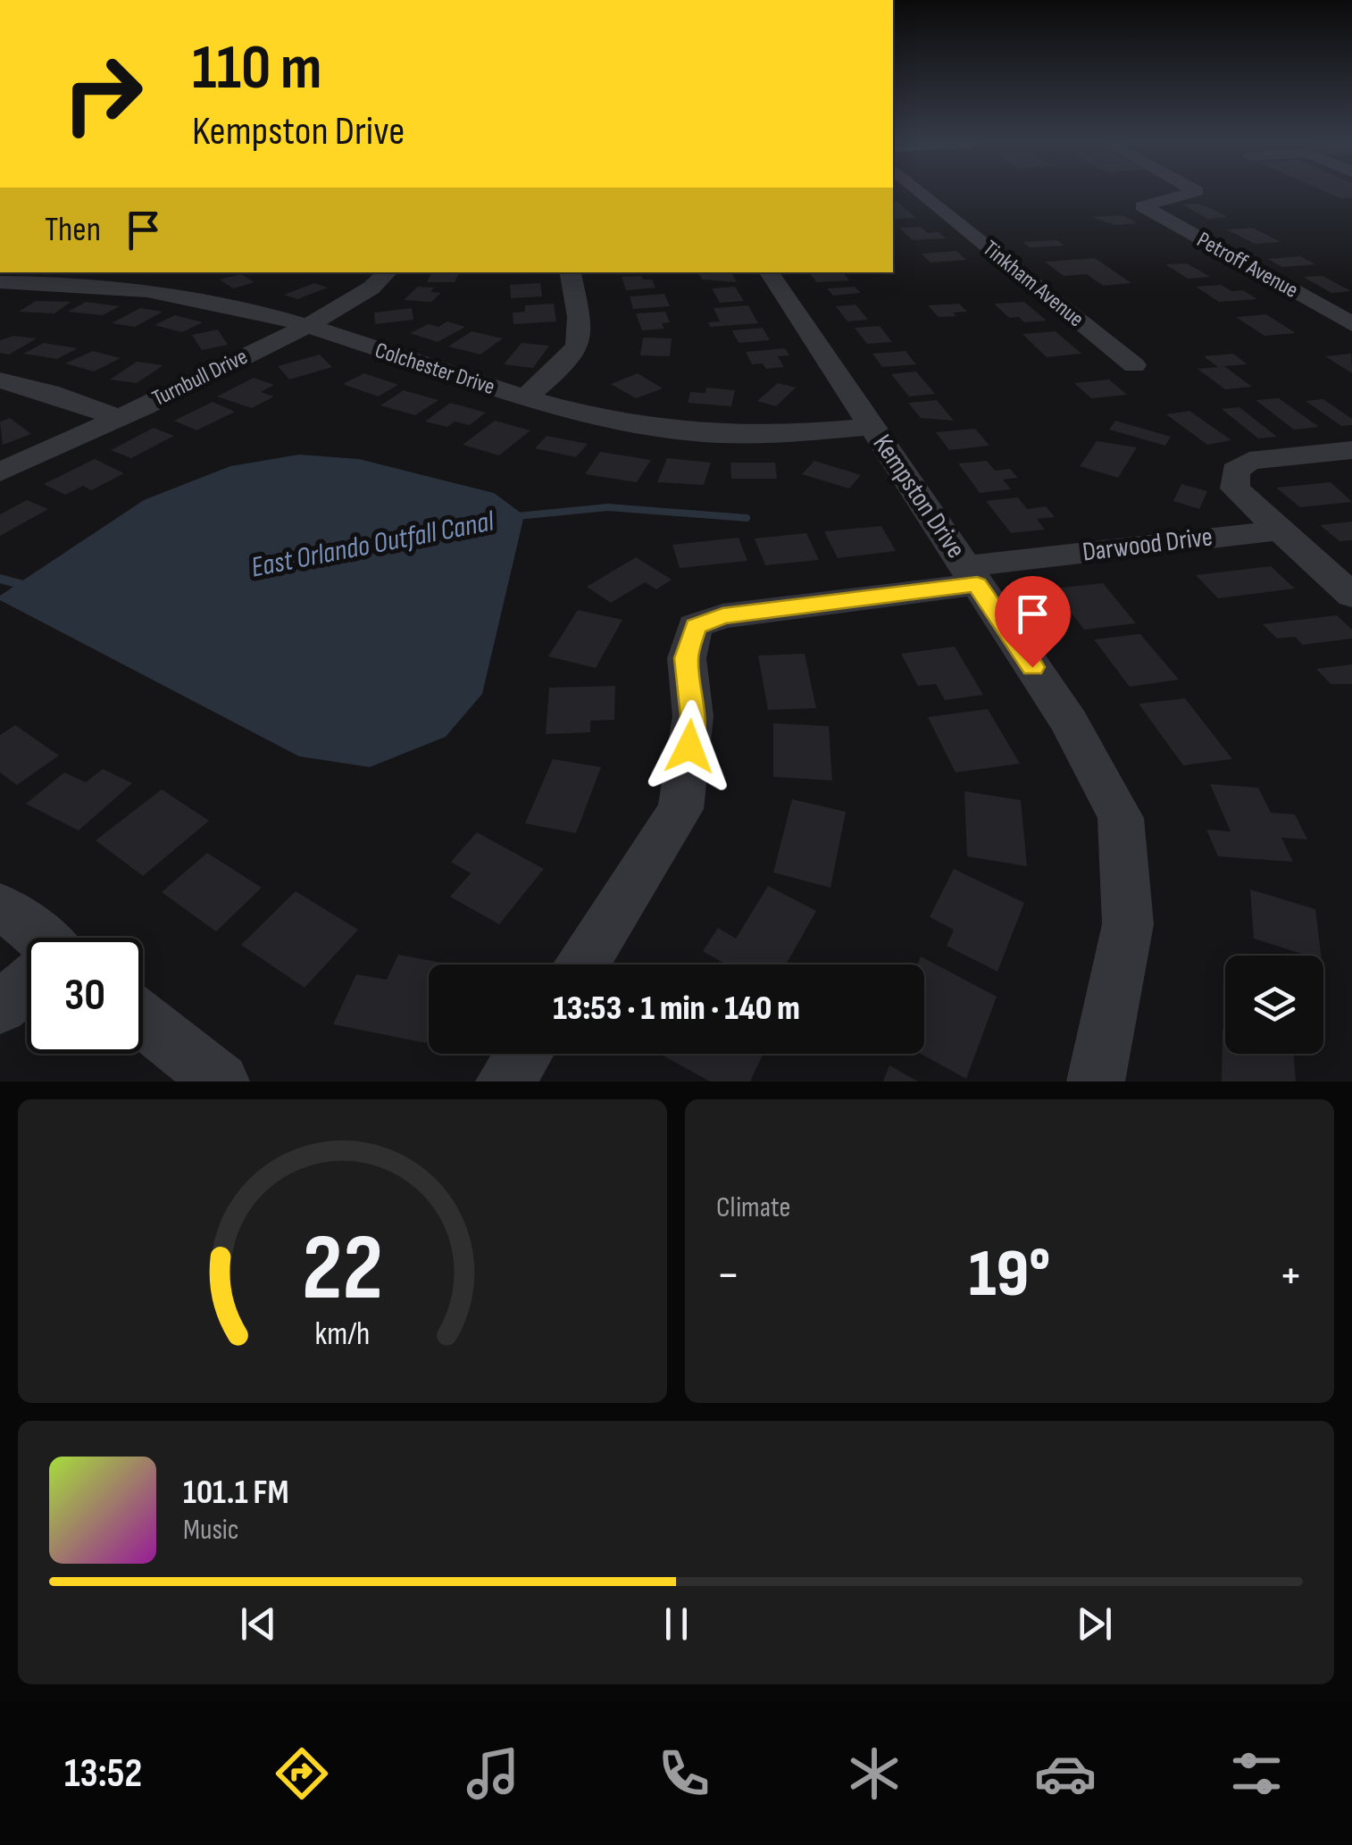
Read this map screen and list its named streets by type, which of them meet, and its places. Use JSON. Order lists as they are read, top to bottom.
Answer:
{
  "streets": {
    "street": [
      "Petroff Avenue",
      "Tinkham Avenue",
      "Colchester Drive",
      "Turnbull Drive",
      "Kempston Drive",
      "Darwood Drive"
    ]
  },
  "crossings": [
    ["Colchester Drive", "Turnbull Drive"],
    ["Colchester Drive", "Kempston Drive"],
    ["Kempston Drive", "Darwood Drive"]
  ],
  "water": ["East Orlando Outfall Canal"],
  "page": {
    "turn": ["110 m", "Kempston Drive"],
    "then": "Then",
    "limit": "30",
    "trip": "13:53 · 1 min · 140 m",
    "tile": "Climate",
    "heat": ["−", "19°", "+"],
    "song": ["101.1 FM", "Music"],
    "tabs": "13:52",
    "gauge": ["22", "km/h"]
  }
}
